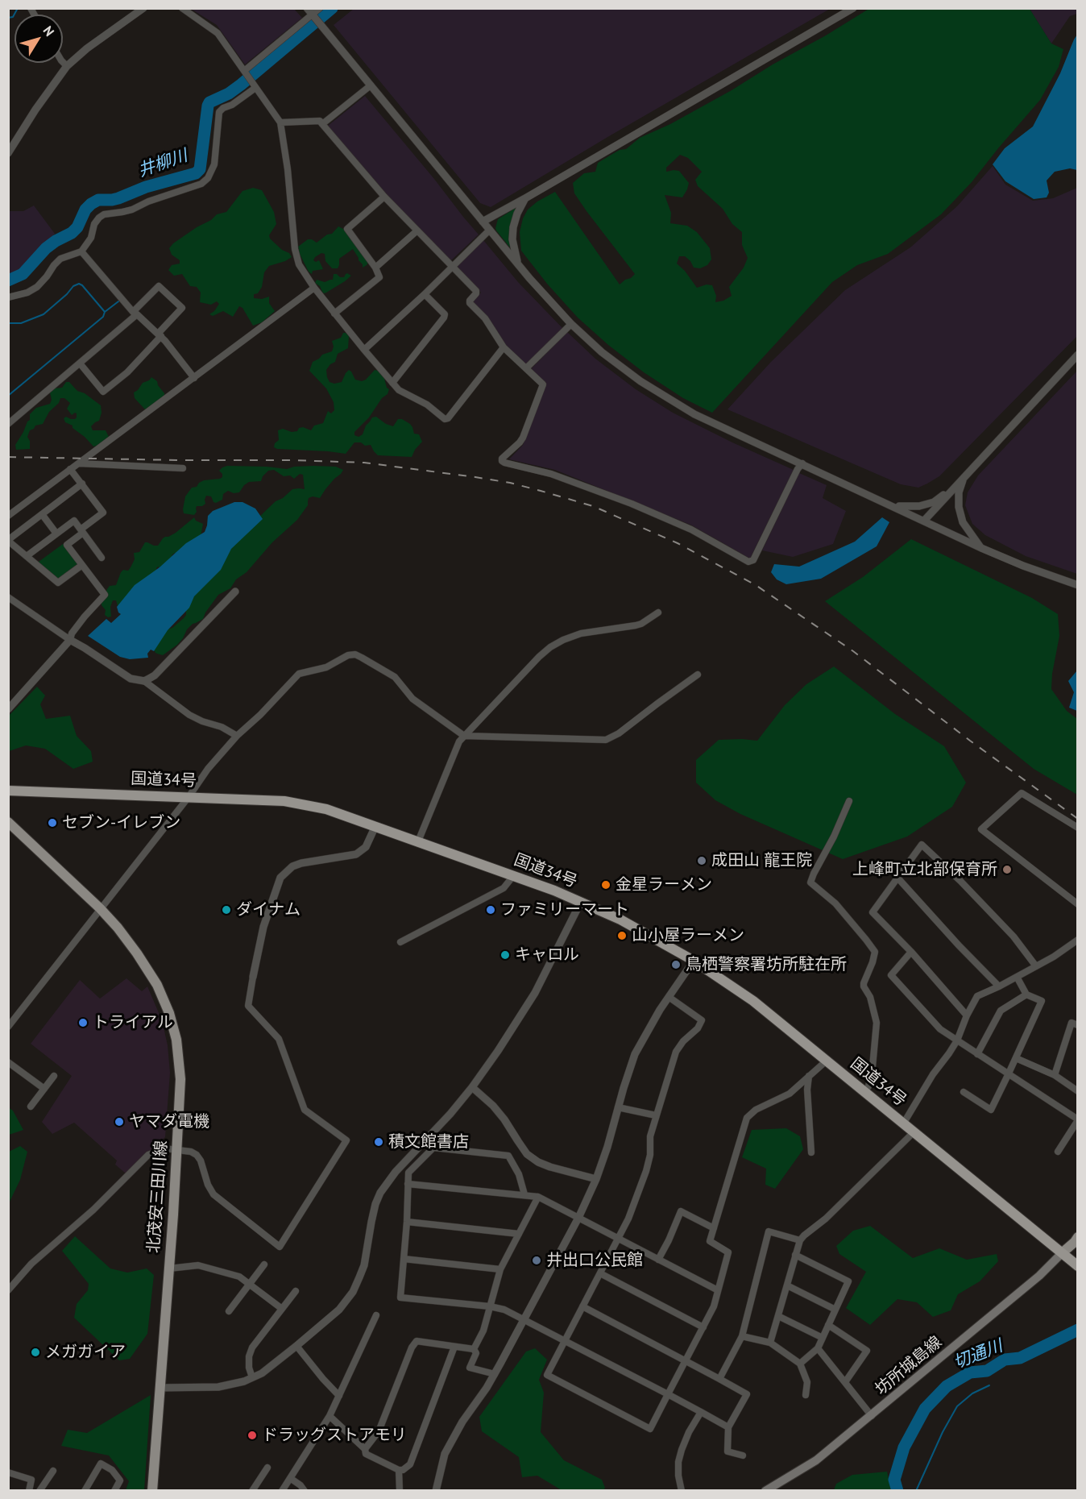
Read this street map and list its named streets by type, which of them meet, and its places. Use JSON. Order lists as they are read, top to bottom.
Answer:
{
  "streets": {
    "highway": ["国道34号"],
    "main road": ["北茂安三田川線", "坊所城島線"]
  },
  "crossings": [
    ["国道34号", "坊所城島線"]
  ],
  "water": ["井柳川", "切通川"],
  "places": [
    "セブン-イレブン",
    "成田山 龍王院",
    "上峰町立北部保育所",
    "金星ラーメン",
    "ダイナム",
    "ファミリーマート",
    "山小屋ラーメン",
    "キャロル",
    "鳥栖警察署坊所駐在所",
    "トライアル",
    "ヤマダ電機",
    "積文館書店",
    "井出口公民館",
    "メガガイア",
    "ドラッグストアモリ"
  ],
  "north": "top right"
}
